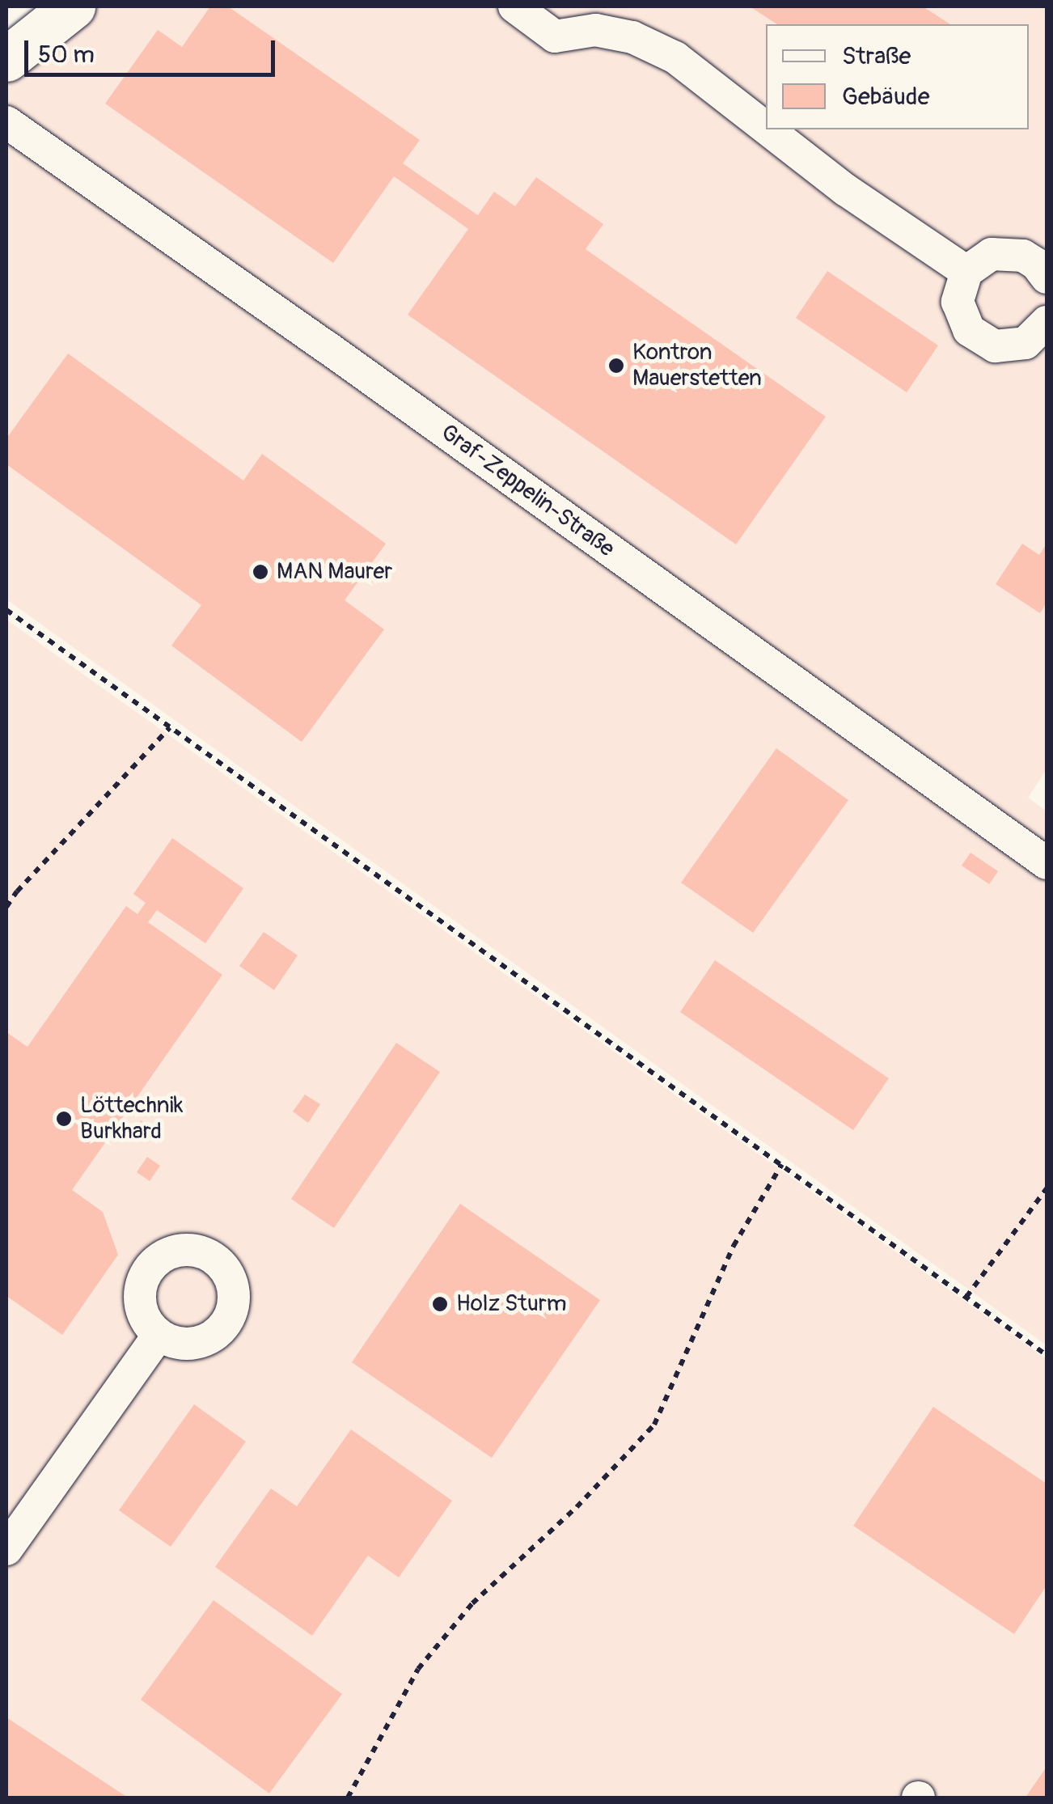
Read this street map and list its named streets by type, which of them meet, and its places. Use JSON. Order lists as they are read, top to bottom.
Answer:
{
  "streets": {
    "street": ["Graf-Zeppelin-Straße"]
  },
  "places": [
    "Kontron Mauerstetten",
    "MAN Maurer",
    "Löttechnik Burkhard",
    "Holz Sturm"
  ],
  "legend": ["Straße", "Gebäude"],
  "scale_bar": "50 m"
}
